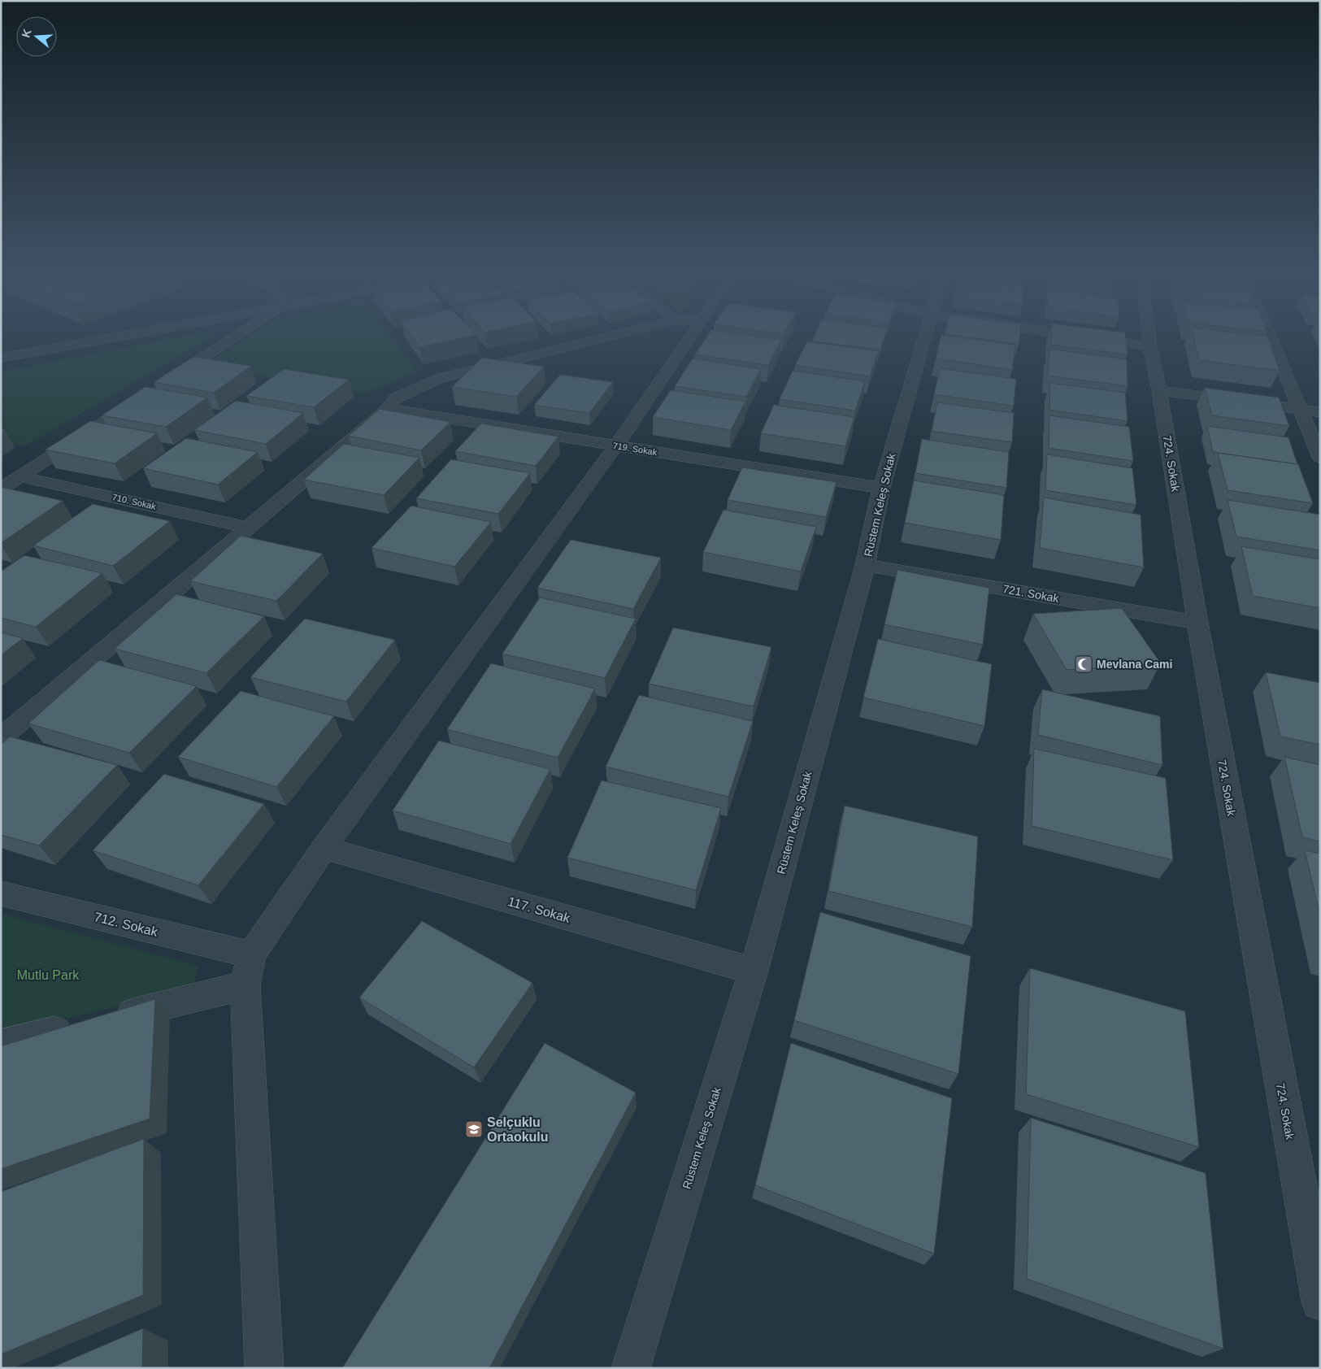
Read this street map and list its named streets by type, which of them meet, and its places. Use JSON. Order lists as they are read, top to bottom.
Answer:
{
  "streets": {
    "street": [
      "719. Sokak",
      "724. Sokak",
      "710. Sokak",
      "Rüstem Keleş Sokak",
      "721. Sokak",
      "117. Sokak",
      "712. Sokak"
    ]
  },
  "crossings": [
    ["719. Sokak", "Rüstem Keleş Sokak"],
    ["724. Sokak", "721. Sokak"],
    ["Rüstem Keleş Sokak", "721. Sokak"],
    ["Rüstem Keleş Sokak", "117. Sokak"]
  ],
  "parks": ["Mutlu Park"],
  "places": {
    "mosque": ["Mevlana Cami"],
    "school or university": ["Selçuklu Ortaokulu"]
  },
  "north": "left"
}
